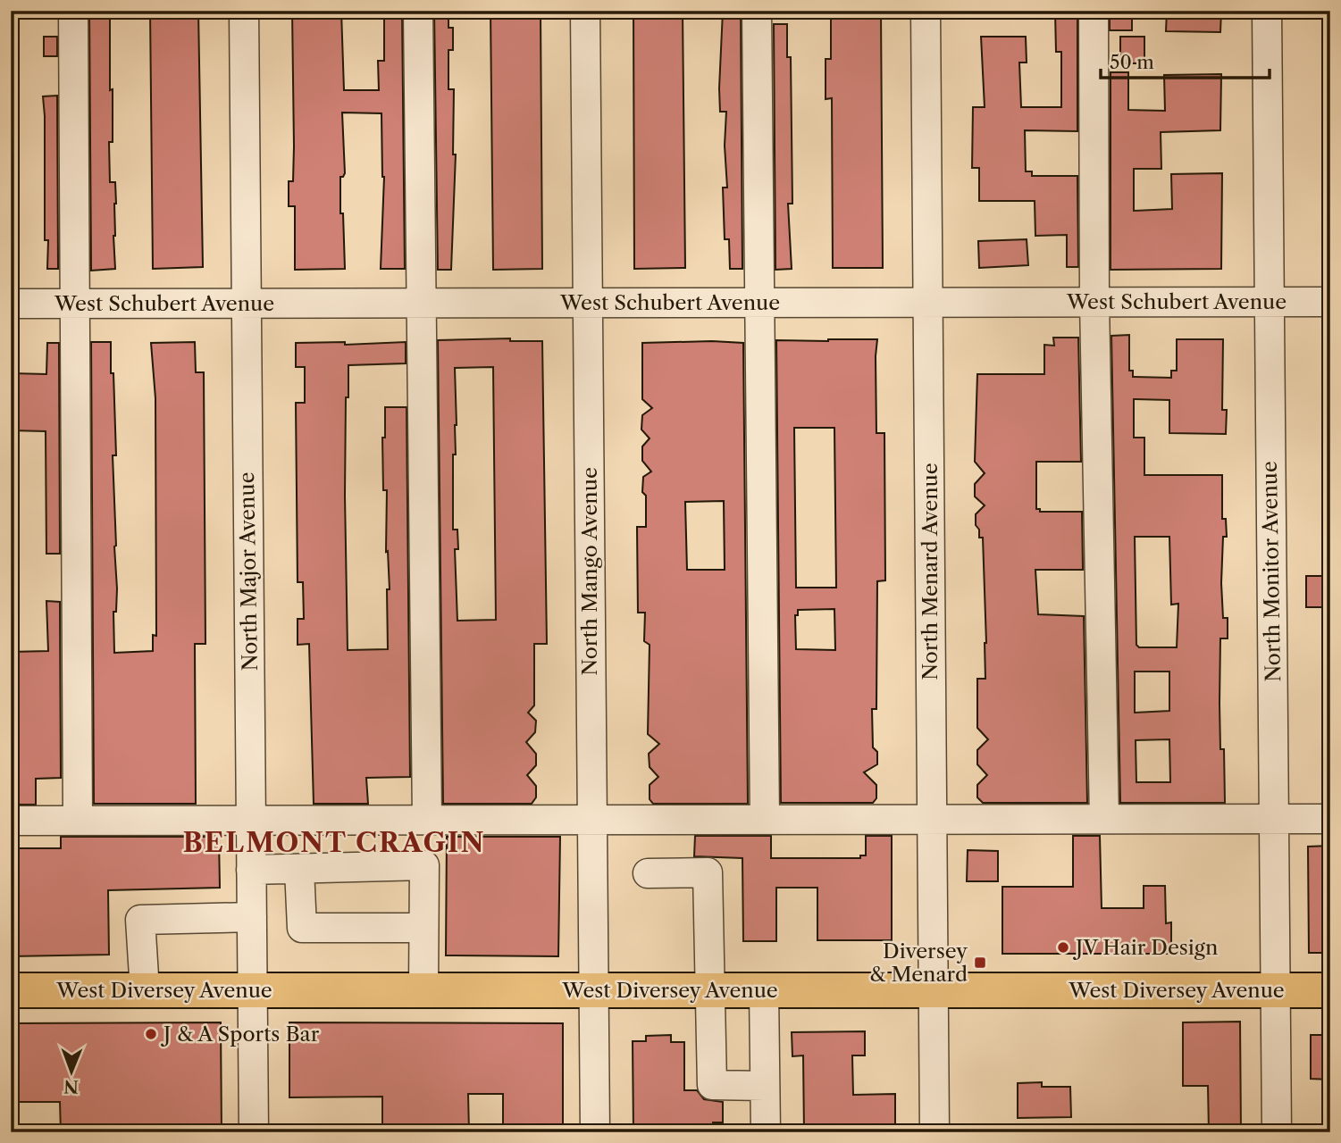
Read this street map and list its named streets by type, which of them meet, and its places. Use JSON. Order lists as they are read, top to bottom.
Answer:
{
  "streets": {
    "main road": ["West Diversey Avenue"],
    "street": [
      "West Schubert Avenue",
      "North Major Avenue",
      "North Mango Avenue",
      "North Menard Avenue",
      "North Monitor Avenue"
    ]
  },
  "crossings": [
    ["West Schubert Avenue", "North Major Avenue"],
    ["West Schubert Avenue", "North Mango Avenue"],
    ["West Schubert Avenue", "North Menard Avenue"],
    ["West Schubert Avenue", "North Monitor Avenue"],
    ["North Major Avenue", "West Diversey Avenue"],
    ["North Mango Avenue", "West Diversey Avenue"],
    ["North Menard Avenue", "West Diversey Avenue"],
    ["North Monitor Avenue", "West Diversey Avenue"]
  ],
  "districts": ["BELMONT CRAGIN"],
  "places": {
    "other": ["JV Hair Design", "J & A Sports Bar"],
    "transit": ["Diversey & Menard"]
  },
  "scale_bar": "50 m",
  "north": "bottom"
}
